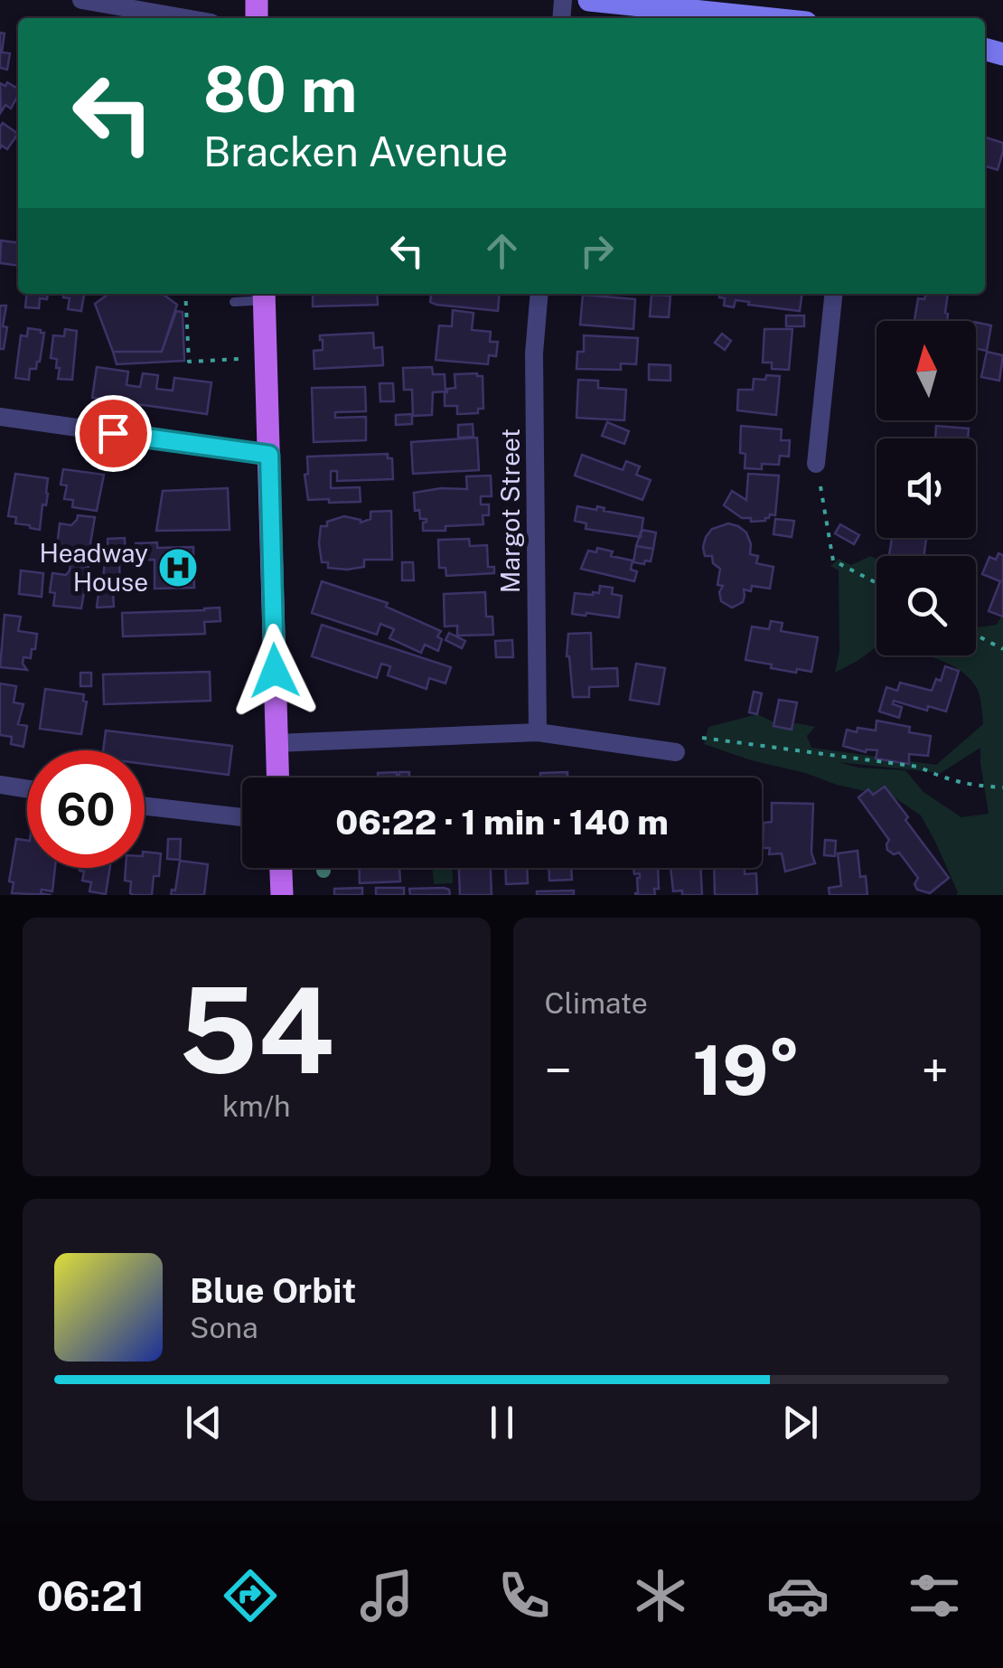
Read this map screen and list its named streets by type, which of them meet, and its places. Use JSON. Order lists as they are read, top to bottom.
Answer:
{
  "streets": {
    "street": ["Margot Street"]
  },
  "places": {
    "hospital": ["Headway House"]
  },
  "north": "top",
  "page": {
    "turn": ["80 m", "Bracken Avenue"],
    "limit": "60",
    "trip": "06:22 · 1 min · 140 m",
    "tile": [
      ["54", "km/h"],
      "Climate"
    ],
    "heat": ["−", "19°", "+"],
    "song": ["Blue Orbit", "Sona"],
    "tabs": "06:21"
  }
}
